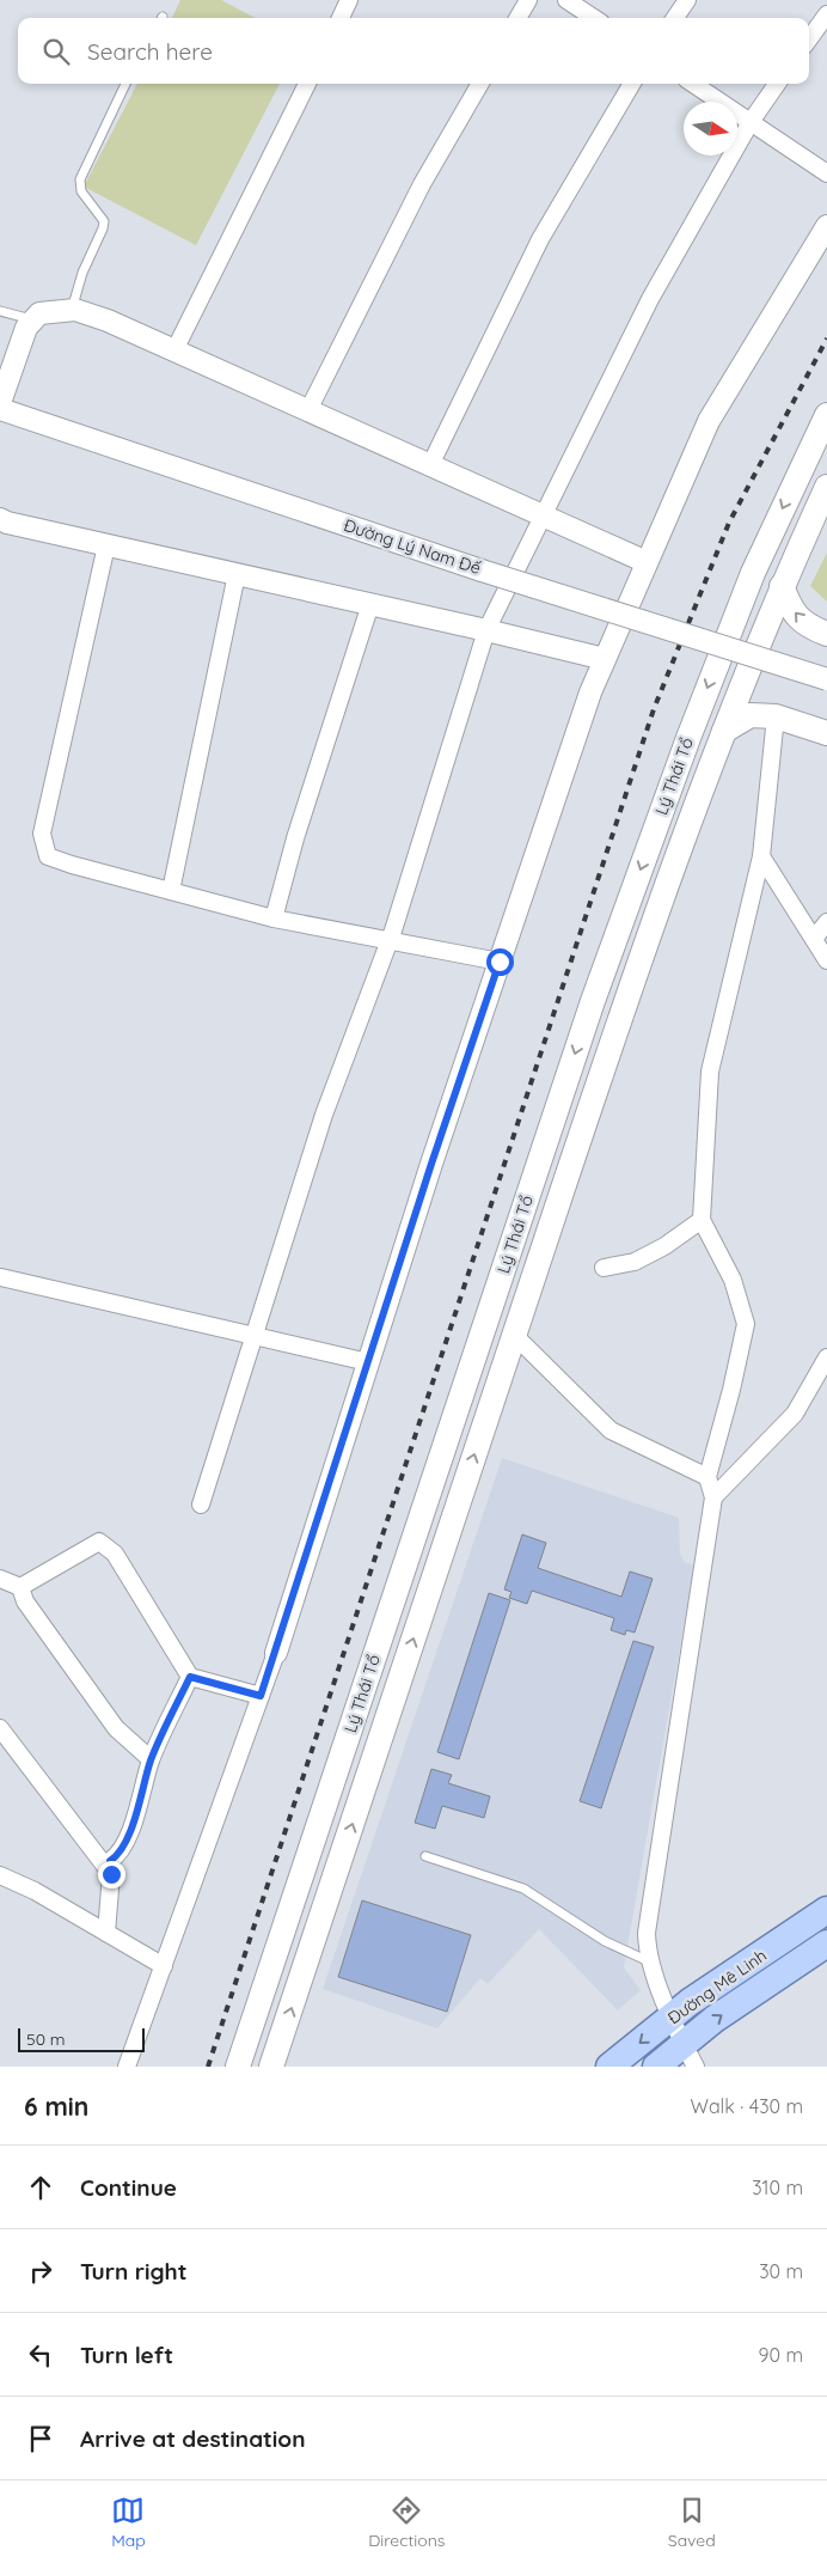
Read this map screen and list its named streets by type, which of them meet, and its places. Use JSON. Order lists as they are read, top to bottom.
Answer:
{
  "streets": {
    "main road": ["Lý Thái Tổ", "Đường Mê Linh"],
    "street": ["Đường Lý Nam Đế"]
  },
  "scale_bar": "50 m",
  "north": "right",
  "page": {
    "search": "Search here",
    "scale": "50 m",
    "heading": ["6 min", "Walk · 430 m"],
    "list": [
      ["Continue", "310 m"],
      ["Turn right", "30 m"],
      ["Turn left", "90 m"],
      "Arrive at destination"
    ],
    "nav": ["Map", "Directions", "Saved"]
  }
}
